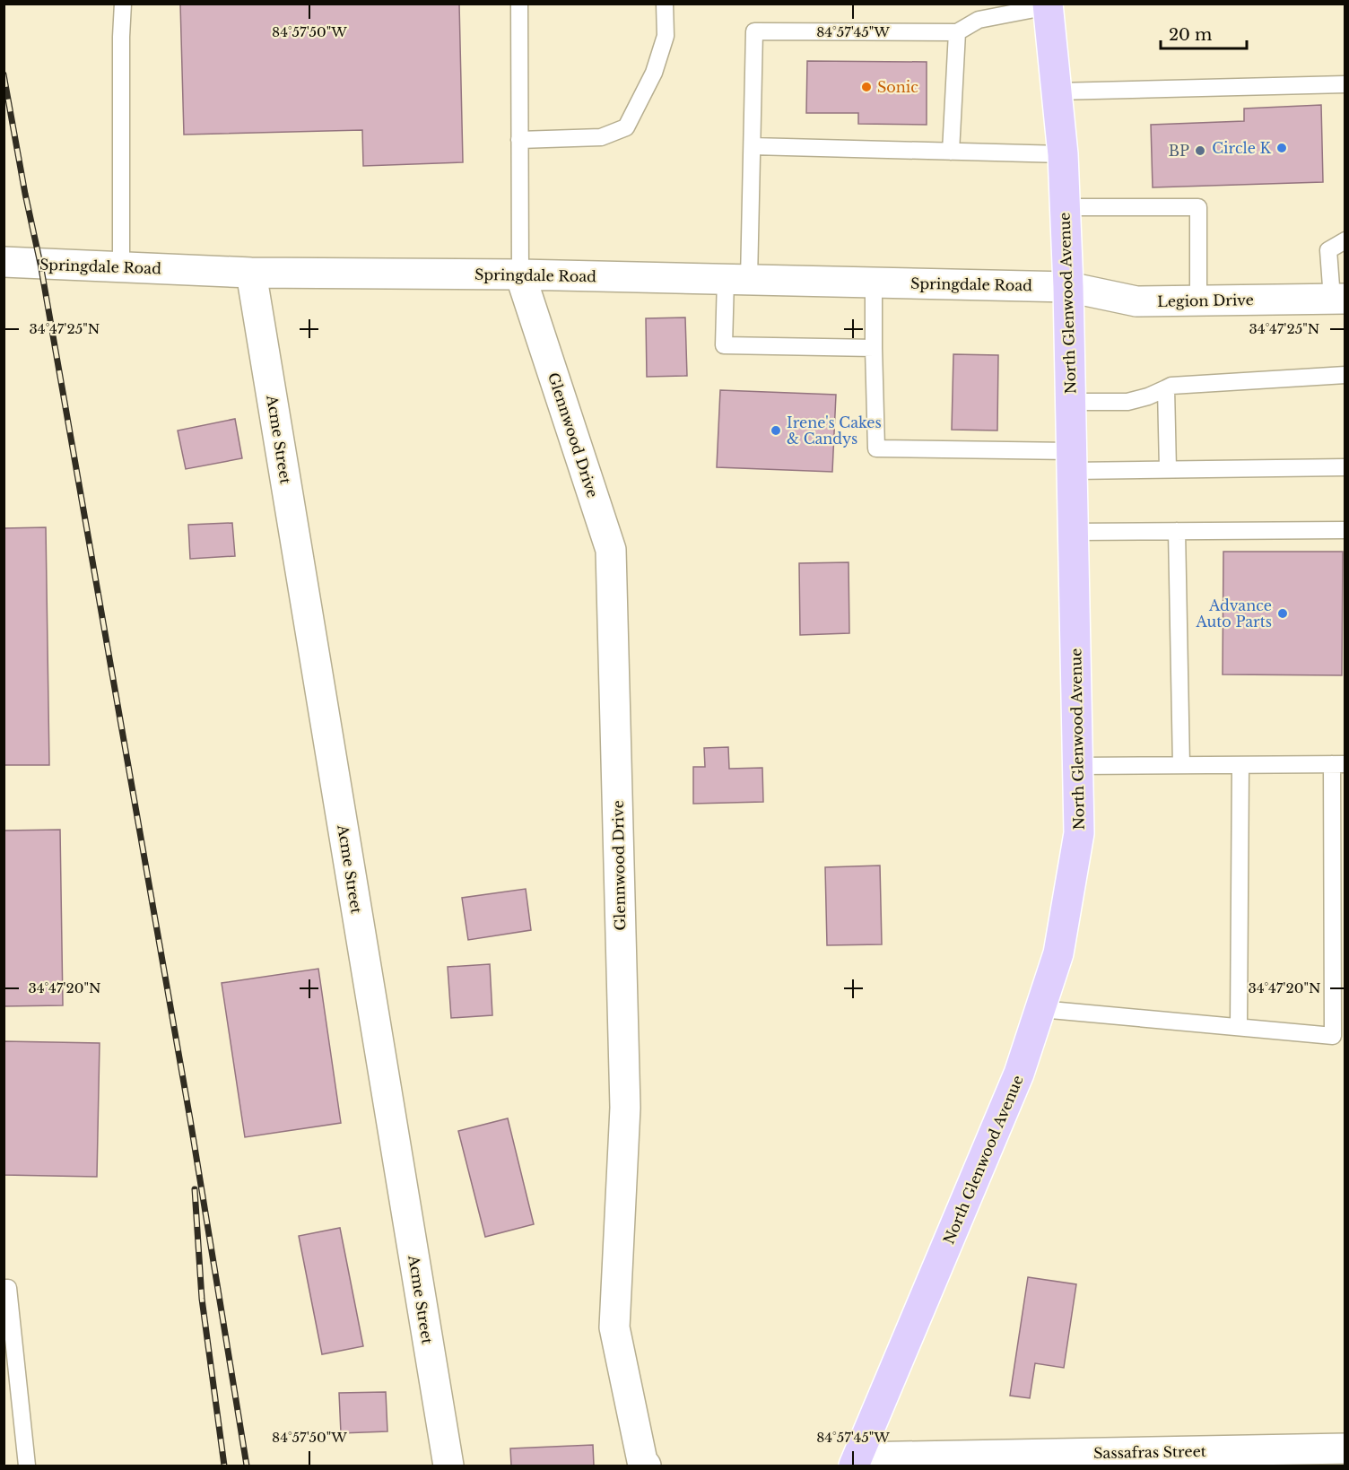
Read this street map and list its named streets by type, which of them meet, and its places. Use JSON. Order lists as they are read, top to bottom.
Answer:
{
  "streets": {
    "main road": ["North Glenwood Avenue"],
    "street": [
      "Springdale Road",
      "Legion Drive",
      "Glennwood Drive",
      "Acme Street",
      "Sassafras Street"
    ]
  },
  "crossings": [
    ["Springdale Road", "Legion Drive"],
    ["Springdale Road", "North Glenwood Avenue"],
    ["Springdale Road", "Glennwood Drive"],
    ["Springdale Road", "Acme Street"],
    ["Legion Drive", "North Glenwood Avenue"],
    ["North Glenwood Avenue", "Sassafras Street"]
  ],
  "places": [
    "Sonic",
    "Circle K",
    "BP",
    "Irene's Cakes & Candys",
    "Advance Auto Parts"
  ],
  "scale_bar": "20 m",
  "coordinates": [
    "84°57'50\"W",
    "84°57'45\"W",
    "34°47'25\"N",
    "34°47'20\"N"
  ]
}
